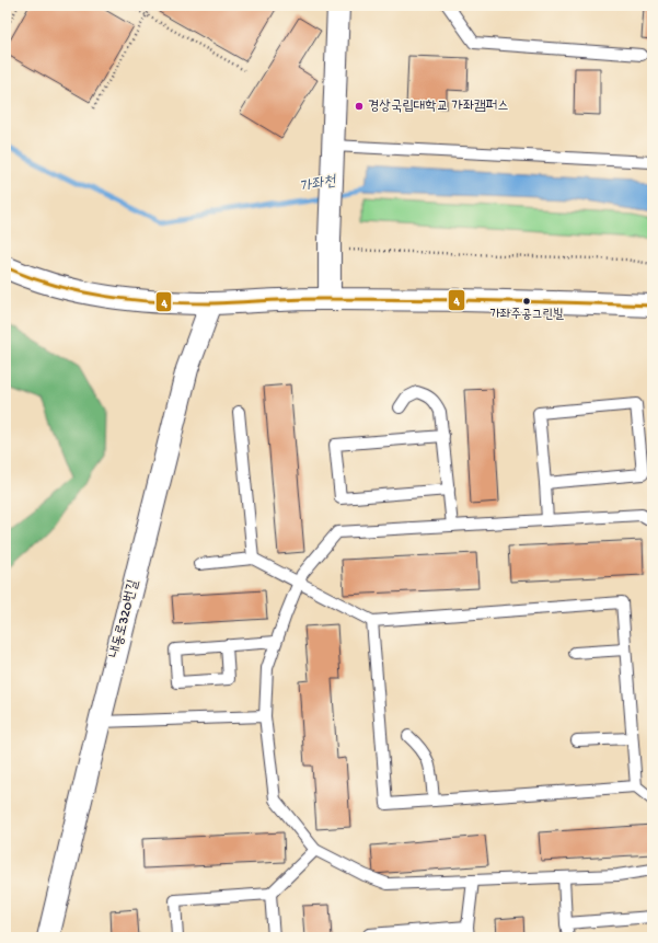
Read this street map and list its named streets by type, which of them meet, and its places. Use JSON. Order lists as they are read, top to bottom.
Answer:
{
  "streets": {
    "street": ["내동로320번길"]
  },
  "water": ["가좌천"],
  "places": ["경상국립대학교 가좌캠퍼스", "가좌주공그린빌"],
  "lines": ["transit line 4"]
}
